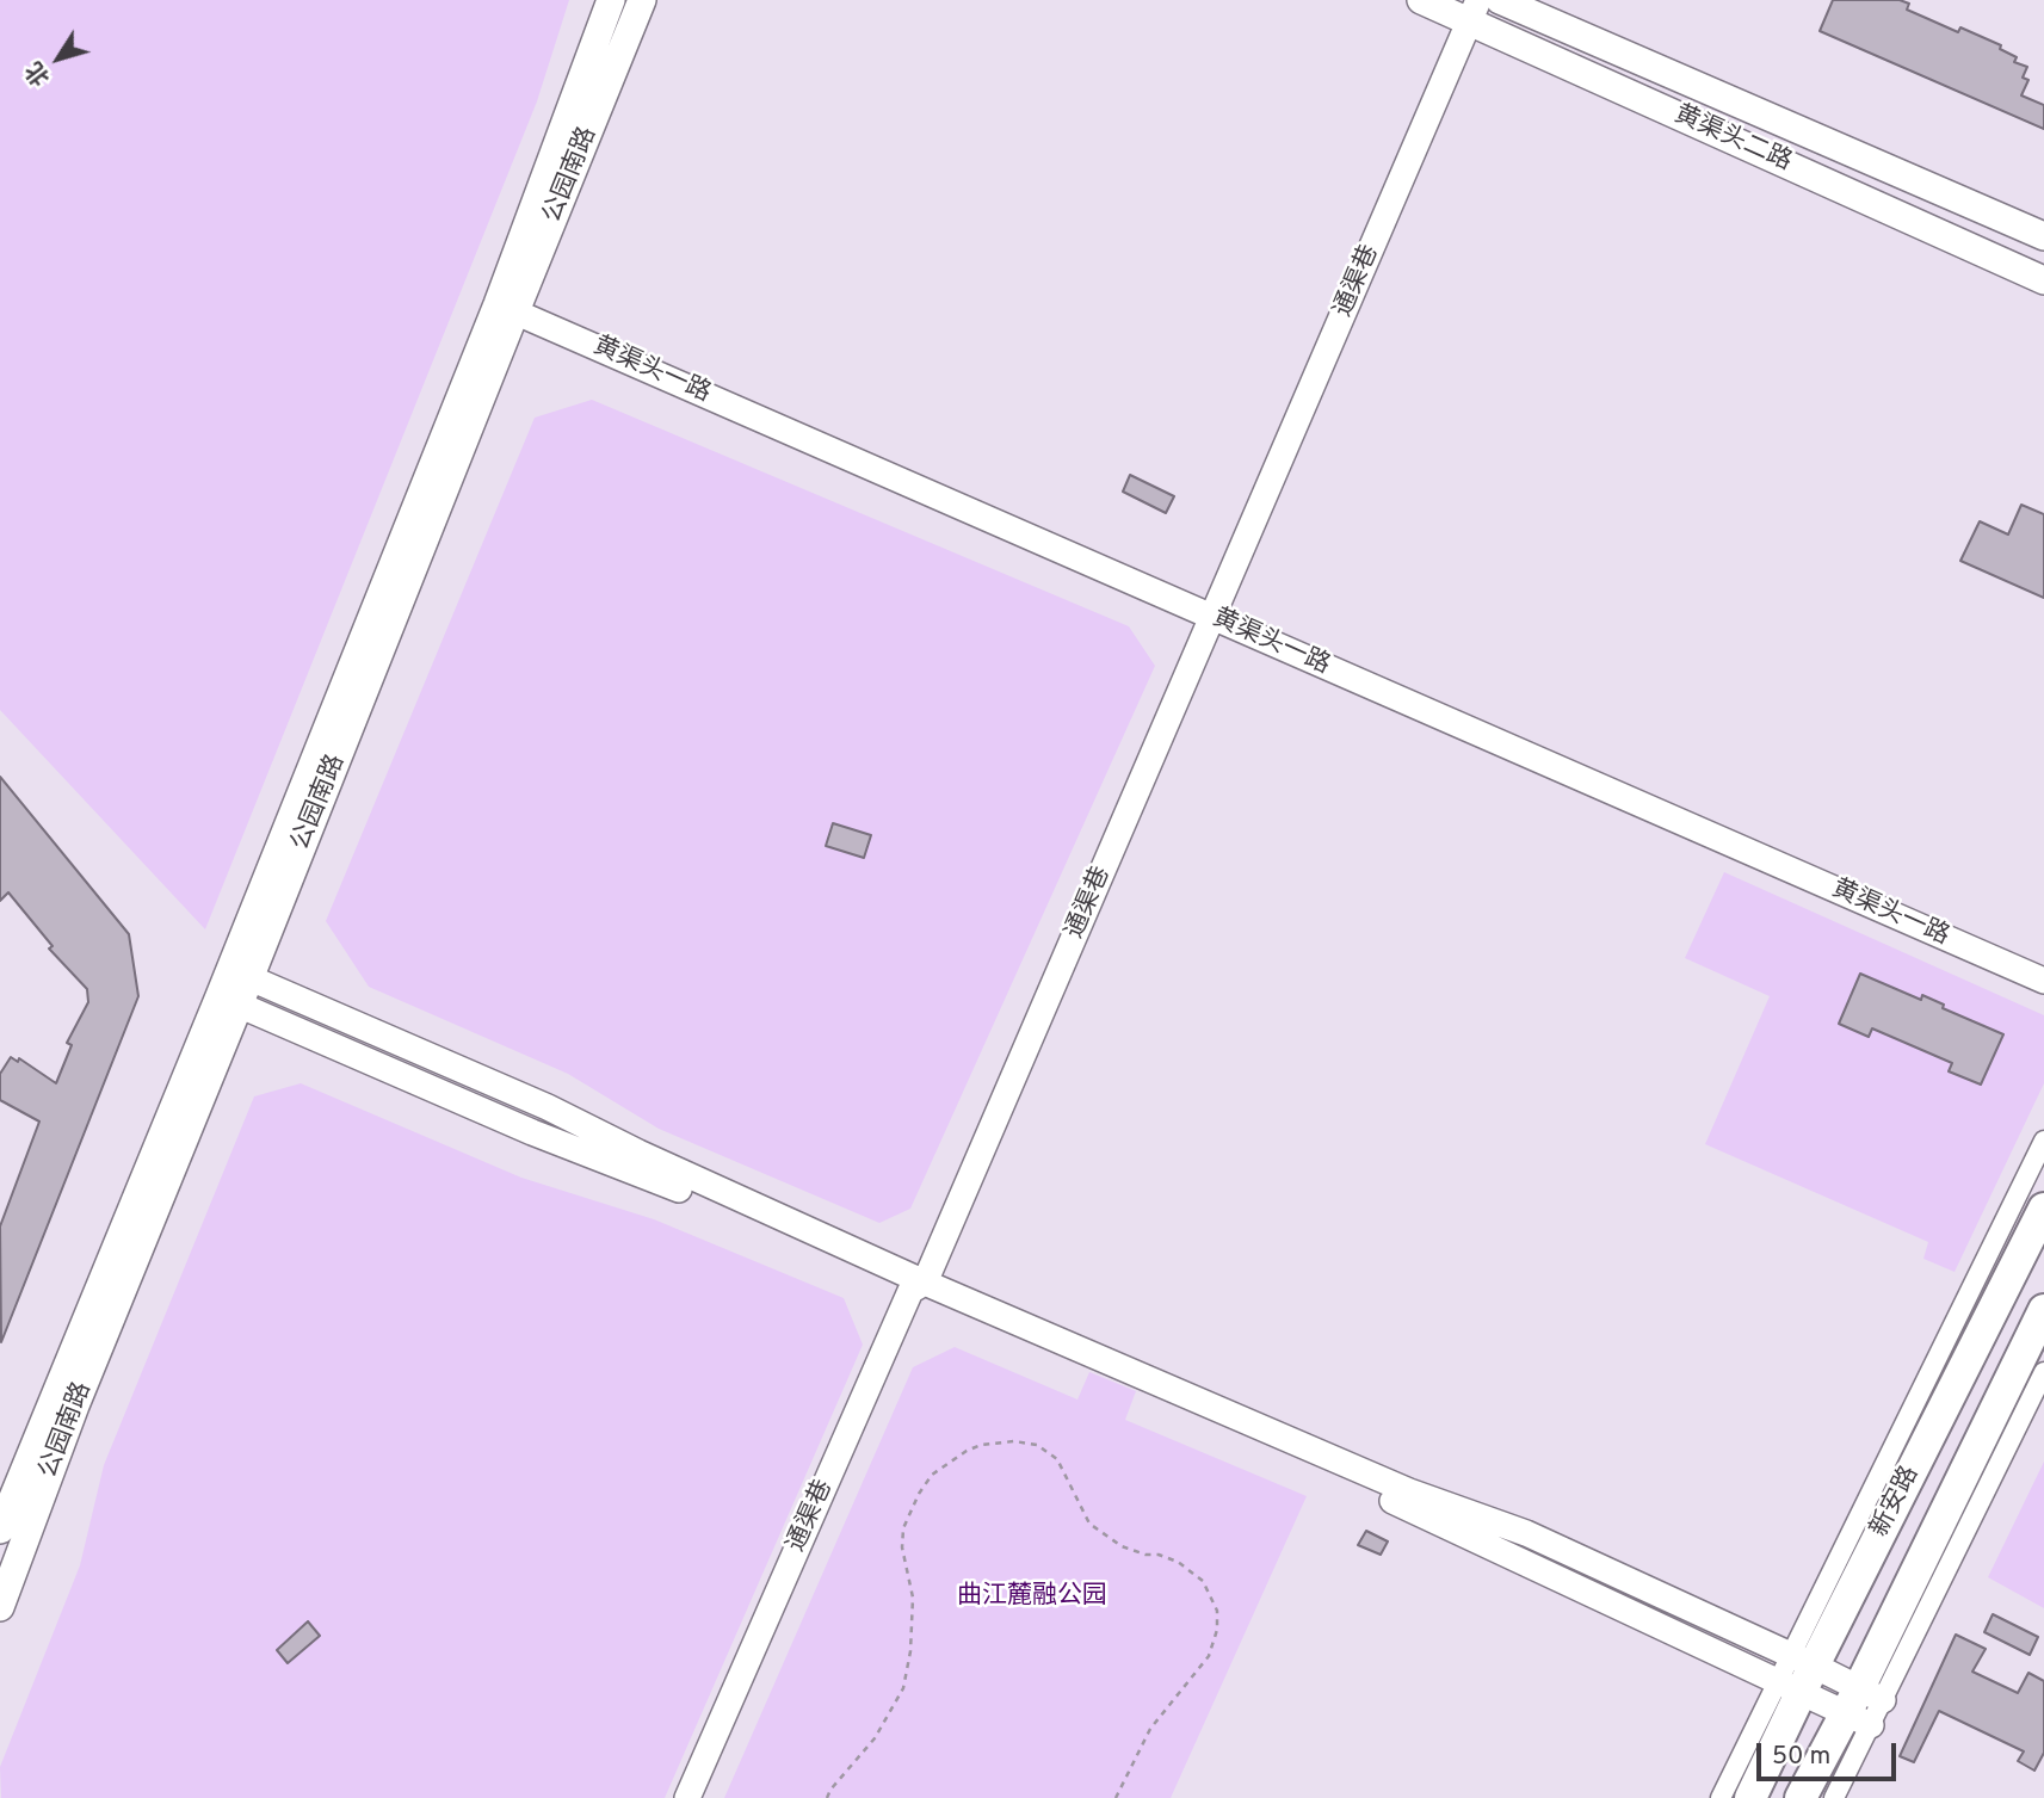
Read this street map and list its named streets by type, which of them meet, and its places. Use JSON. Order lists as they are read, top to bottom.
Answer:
{
  "streets": {
    "main road": ["黄渠头二路", "公园南路", "新安路"],
    "street": ["通渠巷", "黄渠头一路"]
  },
  "crossings": [
    ["黄渠头二路", "通渠巷"],
    ["公园南路", "黄渠头一路"],
    ["通渠巷", "黄渠头一路"]
  ],
  "parks": ["曲江麓融公园"],
  "scale_bar": "50 m",
  "north": "bottom left"
}
